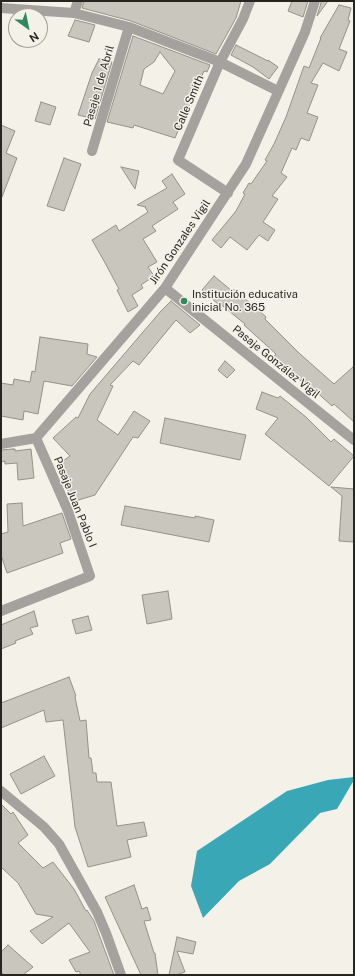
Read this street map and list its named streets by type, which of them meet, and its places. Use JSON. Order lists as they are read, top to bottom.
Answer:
{
  "streets": {
    "street": [
      "Pasaje 1 de Abril",
      "Calle Smith",
      "Jirón Gonzales Vigil",
      "Pasaje González Vigil",
      "Pasaje Juan Pablo I"
    ]
  },
  "crossings": [
    ["Calle Smith", "Jirón Gonzales Vigil"],
    ["Jirón Gonzales Vigil", "Pasaje González Vigil"],
    ["Jirón Gonzales Vigil", "Pasaje Juan Pablo I"]
  ],
  "places": ["Institución educativa inicial No. 365"],
  "north": "bottom right"
}
